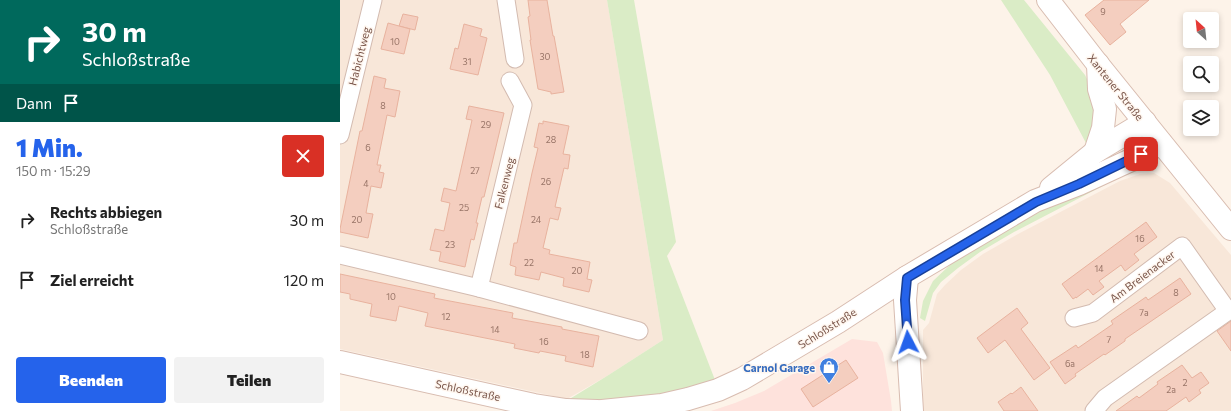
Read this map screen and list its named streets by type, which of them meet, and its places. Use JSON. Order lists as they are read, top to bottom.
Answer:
{
  "streets": {
    "main road": ["Xantener Straße", "Schloßstraße"],
    "street": ["Habichtweg", "Falkenweg", "Am Breienacker"]
  },
  "crossings": [
    ["Xantener Straße", "Schloßstraße"]
  ],
  "places": {
    "shop": ["Carnol Garage"]
  },
  "house_numbers": [
    "9",
    "10",
    "30",
    "31",
    "8",
    "29",
    "28",
    "6",
    "27",
    "26",
    "4",
    "25",
    "20",
    "24",
    "16",
    "23",
    "22",
    "14",
    "20",
    "8",
    "10",
    "7a",
    "12",
    "14",
    "7",
    "16",
    "18",
    "6a",
    "2",
    "2a"
  ],
  "north": "top left",
  "page": {
    "turn": ["30 m", "Schloßstraße"],
    "then": "Dann",
    "heading": ["1 Min.", "150 m · 15:29"],
    "list": [
      {
        "name": "Rechts abbiegen",
        "note": "Schloßstraße",
        "value": "30 m"
      },
      {
        "name": "Ziel erreicht",
        "value": "120 m"
      }
    ],
    "buttons": ["Beenden", "Teilen"]
  }
}
